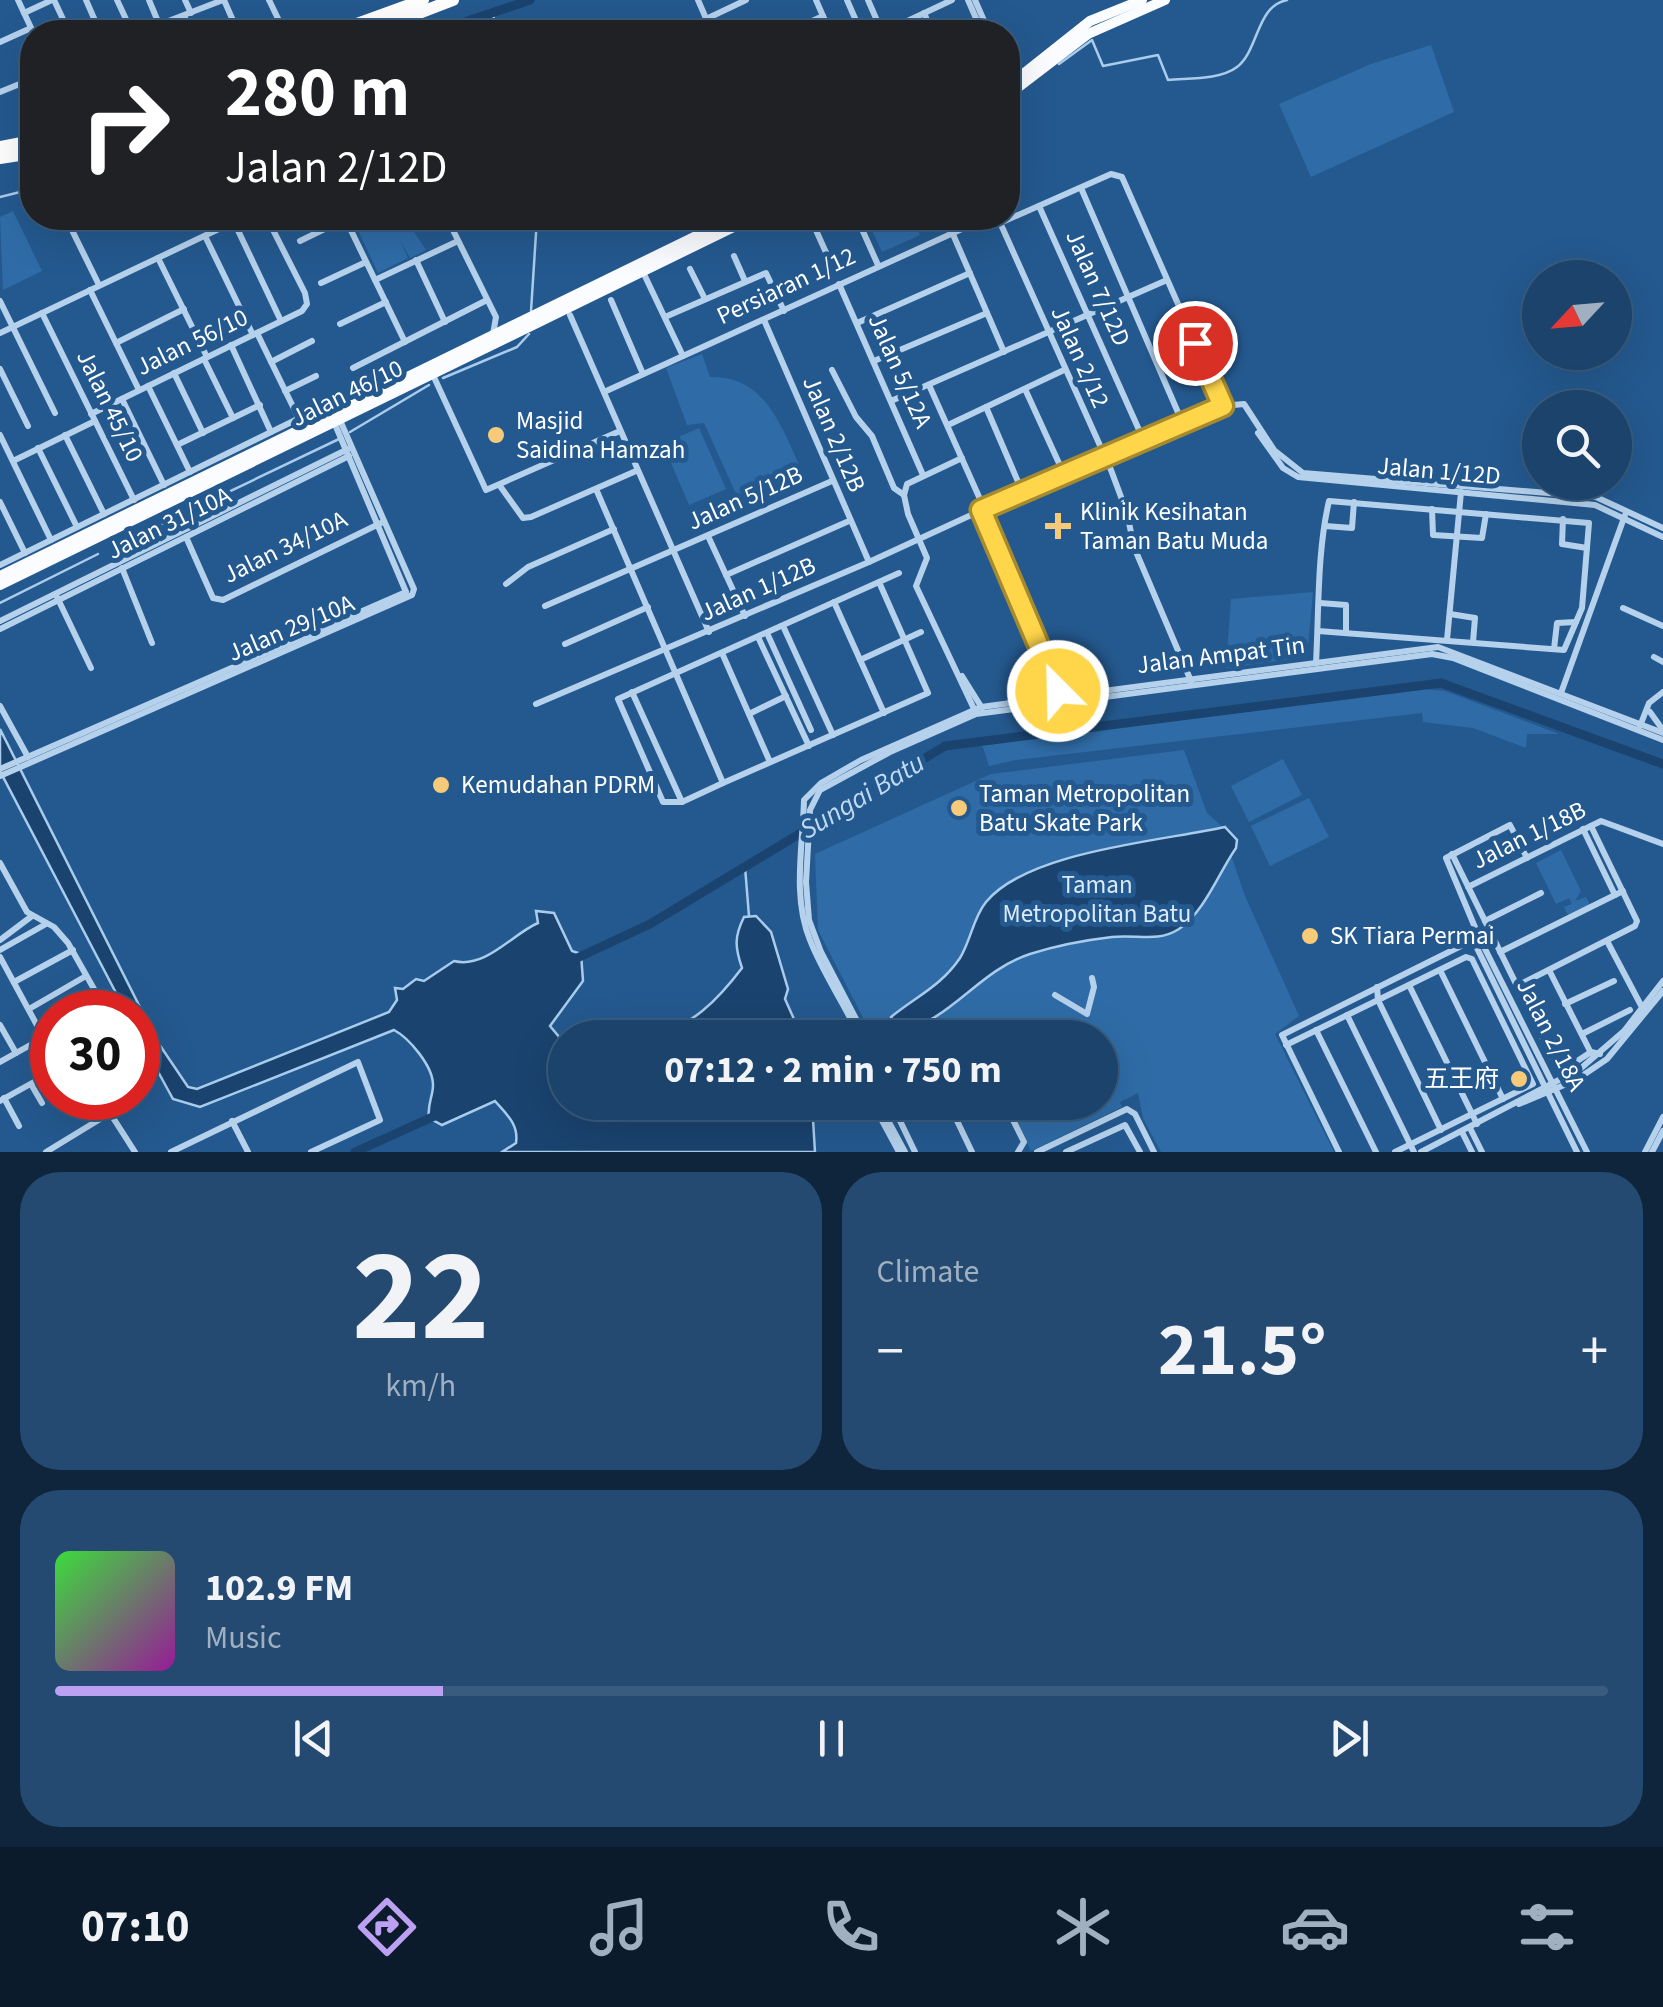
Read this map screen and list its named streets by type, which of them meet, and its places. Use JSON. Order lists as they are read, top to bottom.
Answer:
{
  "streets": {
    "main road": ["Jalan 46/10"],
    "street": [
      "Persiaran 1/12",
      "Jalan 7/12D",
      "Jalan 56/10",
      "Jalan 2/12",
      "Jalan 5/12A",
      "Jalan 45/10",
      "Jalan 2/12B",
      "Jalan 1/12D",
      "Jalan 5/12B",
      "Jalan 31/10A",
      "Jalan 34/10A",
      "Jalan 1/12B",
      "Jalan 29/10A",
      "Jalan Ampat Tin",
      "Jalan 1/18B",
      "Jalan 2/18A"
    ]
  },
  "crossings": [
    ["Persiaran 1/12", "Jalan 5/12A"],
    ["Persiaran 1/12", "Jalan 2/12B"],
    ["Jalan 7/12D", "Jalan 1/12B"],
    ["Jalan 56/10", "Jalan 45/10"],
    ["Jalan 2/12", "Jalan 1/12B"],
    ["Jalan 2/12", "Jalan Ampat Tin"],
    ["Jalan 46/10", "Jalan 45/10"],
    ["Jalan 46/10", "Jalan 29/10A"],
    ["Jalan 2/12B", "Jalan 5/12B"],
    ["Jalan 2/12B", "Jalan 1/12B"],
    ["Jalan 1/12D", "Jalan 1/12B"],
    ["Jalan 31/10A", "Jalan 34/10A"],
    ["Jalan 31/10A", "Jalan 29/10A"],
    ["Jalan 34/10A", "Jalan 29/10A"],
    ["Jalan 1/18B", "Jalan 2/18A"]
  ],
  "water": ["Sungai Batu"],
  "parks": ["Taman Metropolitan Batu"],
  "places": {
    "other": [
      "Masjid Saidina Hamzah",
      "Kemudahan PDRM",
      "Taman Metropolitan Batu Skate Park",
      "SK Tiara Permai",
      "五王府"
    ],
    "health": ["Klinik Kesihatan Taman Batu Muda"]
  },
  "north": "bottom left",
  "page": {
    "turn": ["280 m", "Jalan 2/12D"],
    "limit": "30",
    "trip": "07:12 · 2 min · 750 m",
    "tile": [
      ["22", "km/h"],
      "Climate"
    ],
    "heat": ["−", "21.5°", "+"],
    "song": ["102.9 FM", "Music"],
    "tabs": "07:10"
  }
}
